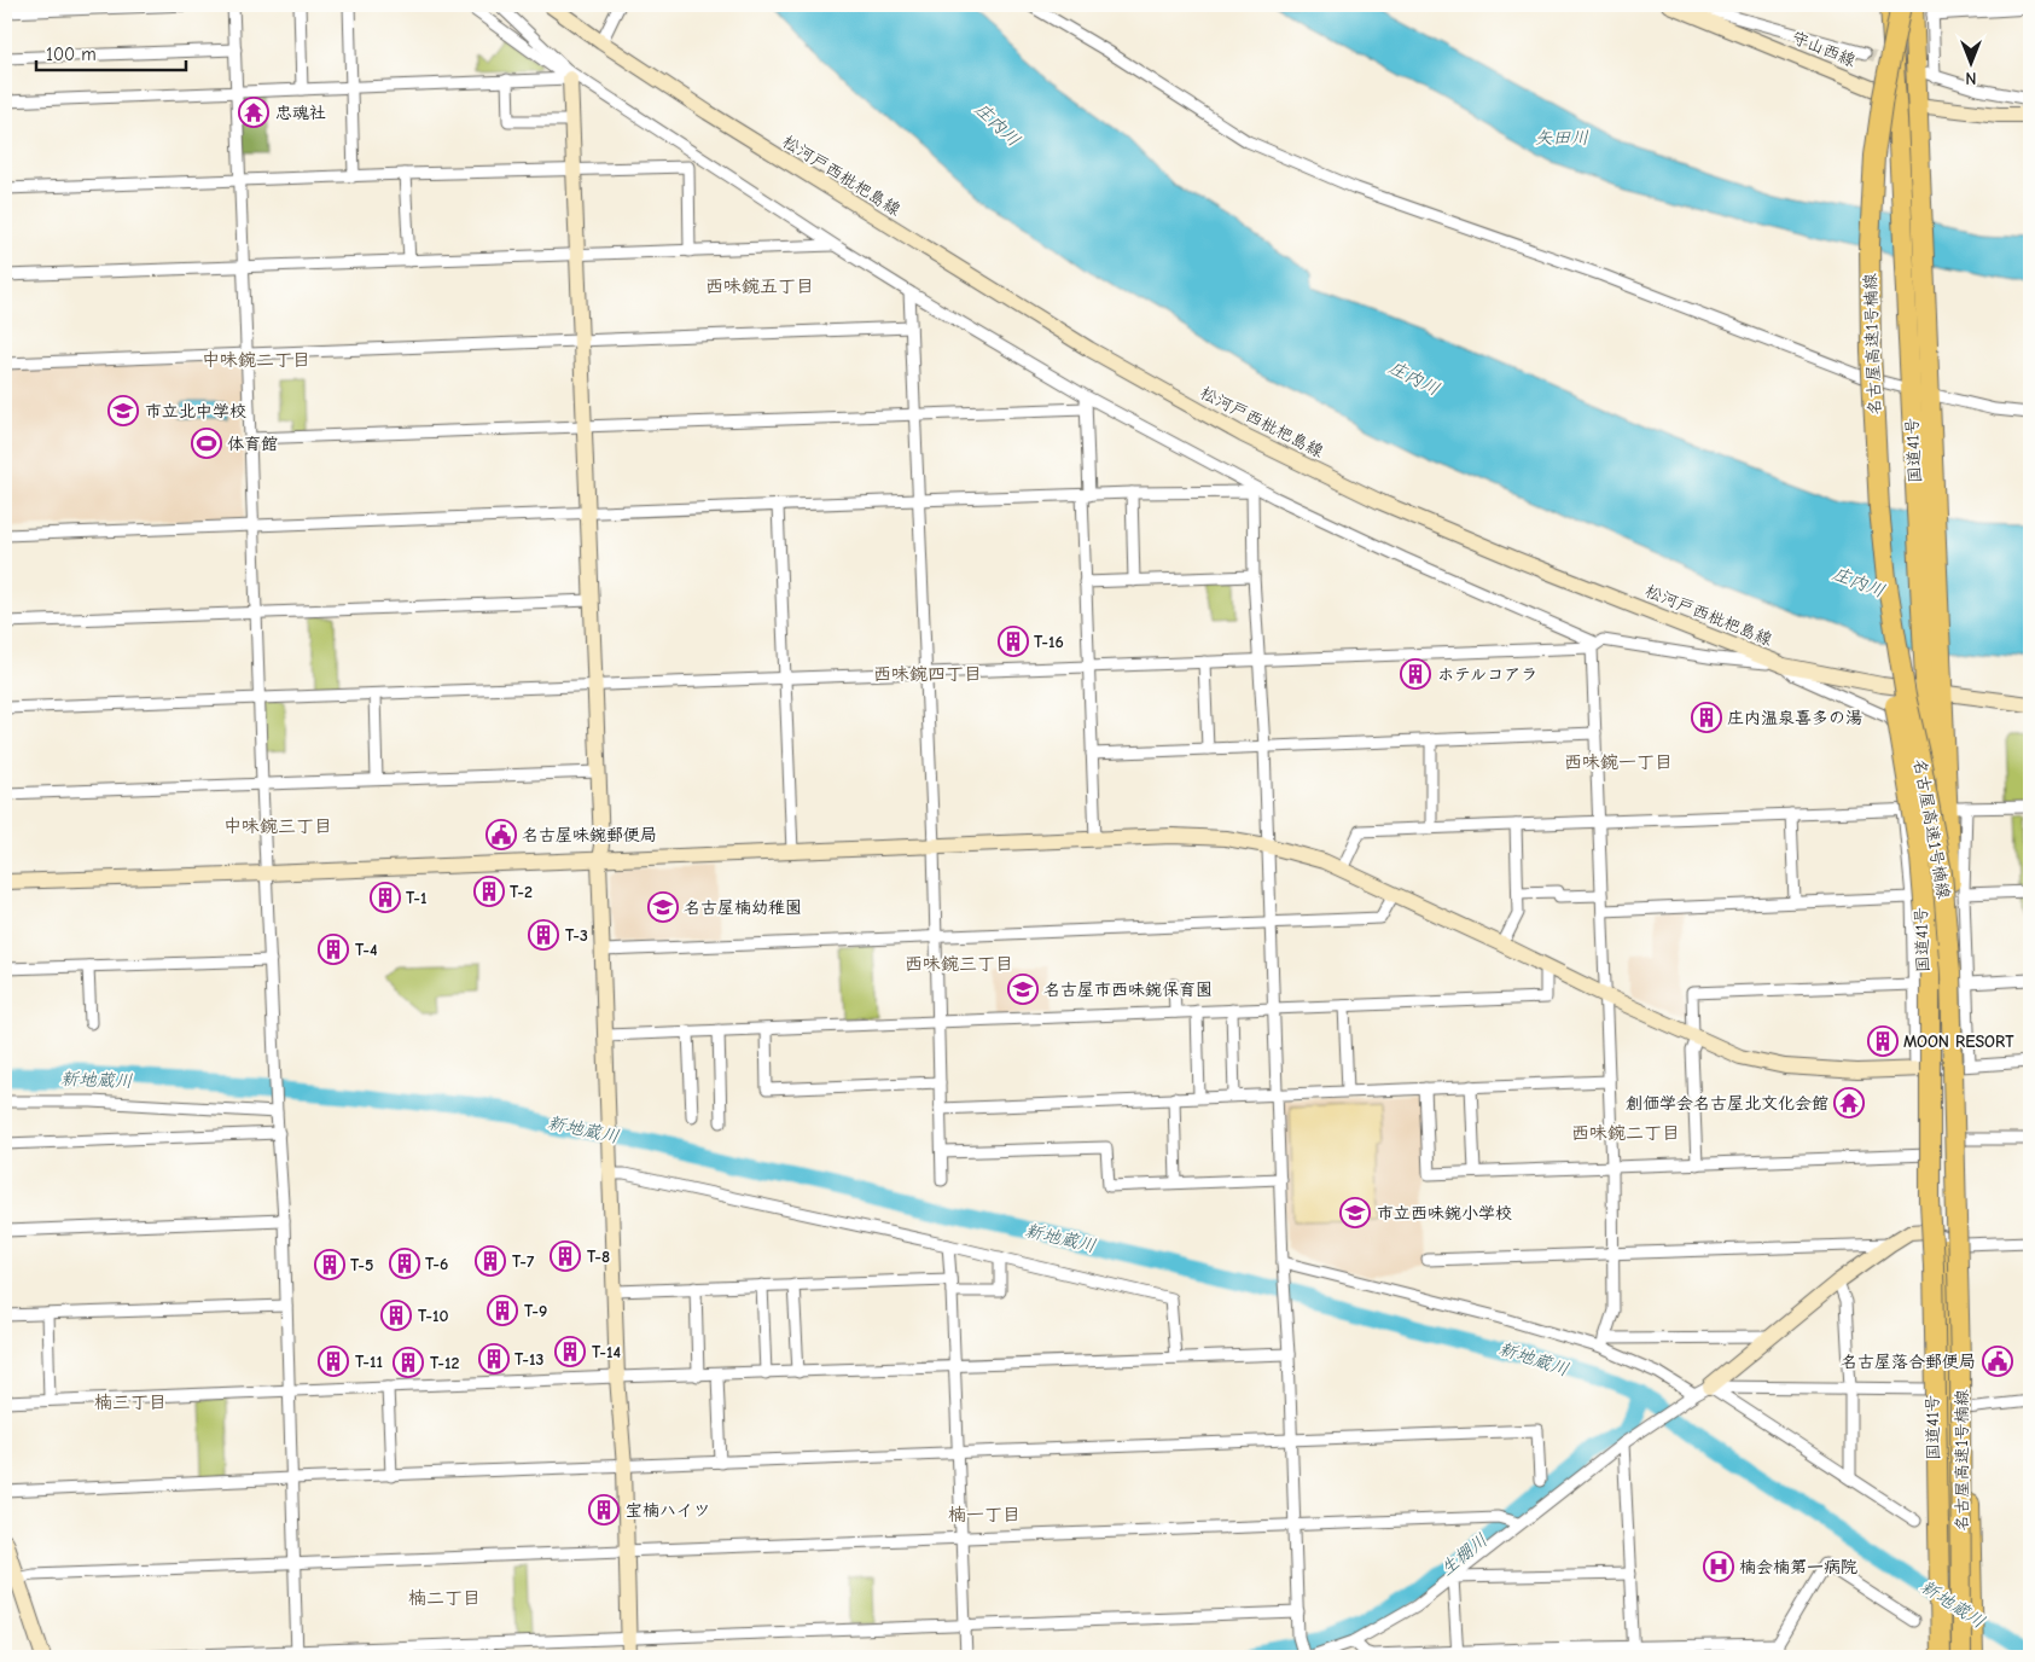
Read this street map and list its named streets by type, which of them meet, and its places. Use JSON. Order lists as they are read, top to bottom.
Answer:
{
  "streets": {
    "highway": ["名古屋高速1号楠線", "国道41号"],
    "street": ["守山西線", "松河戸西枇杷島線"]
  },
  "crossings": [
    ["守山西線", "国道41号"],
    ["松河戸西枇杷島線", "国道41号"],
    ["名古屋高速1号楠線", "国道41号"]
  ],
  "districts": [
    "西味鋺五丁目",
    "中味鋺二丁目",
    "西味鋺四丁目",
    "西味鋺一丁目",
    "中味鋺三丁目",
    "西味鋺三丁目",
    "西味鋺二丁目",
    "楠三丁目",
    "楠一丁目",
    "楠二丁目"
  ],
  "water": [
    "庄内川",
    "矢田川",
    "新地蔵川",
    "生棚川"
  ],
  "places": {
    "temple": ["忠魂社", "創価学会名古屋北文化会館"],
    "school or university": [
      "市立北中学校",
      "名古屋楠幼稚園",
      "名古屋市西味鋺保育園",
      "市立西味鋺小学校"
    ],
    "sports": ["体育館"],
    "building": [
      "T-16",
      "ホテルコアラ",
      "庄内温泉喜多の湯",
      "T-2",
      "T-1",
      "T-3",
      "T-4",
      "MOON RESORT",
      "T-8",
      "T-7",
      "T-6",
      "T-5",
      "T-9",
      "T-10",
      "T-14",
      "T-13",
      "T-11",
      "T-12",
      "宝楠ハイツ"
    ],
    "public building": ["名古屋味鋺郵便局", "名古屋落合郵便局"],
    "hospital": ["楠会楠第一病院"]
  },
  "scale_bar": "100 m",
  "north": "bottom"
}
